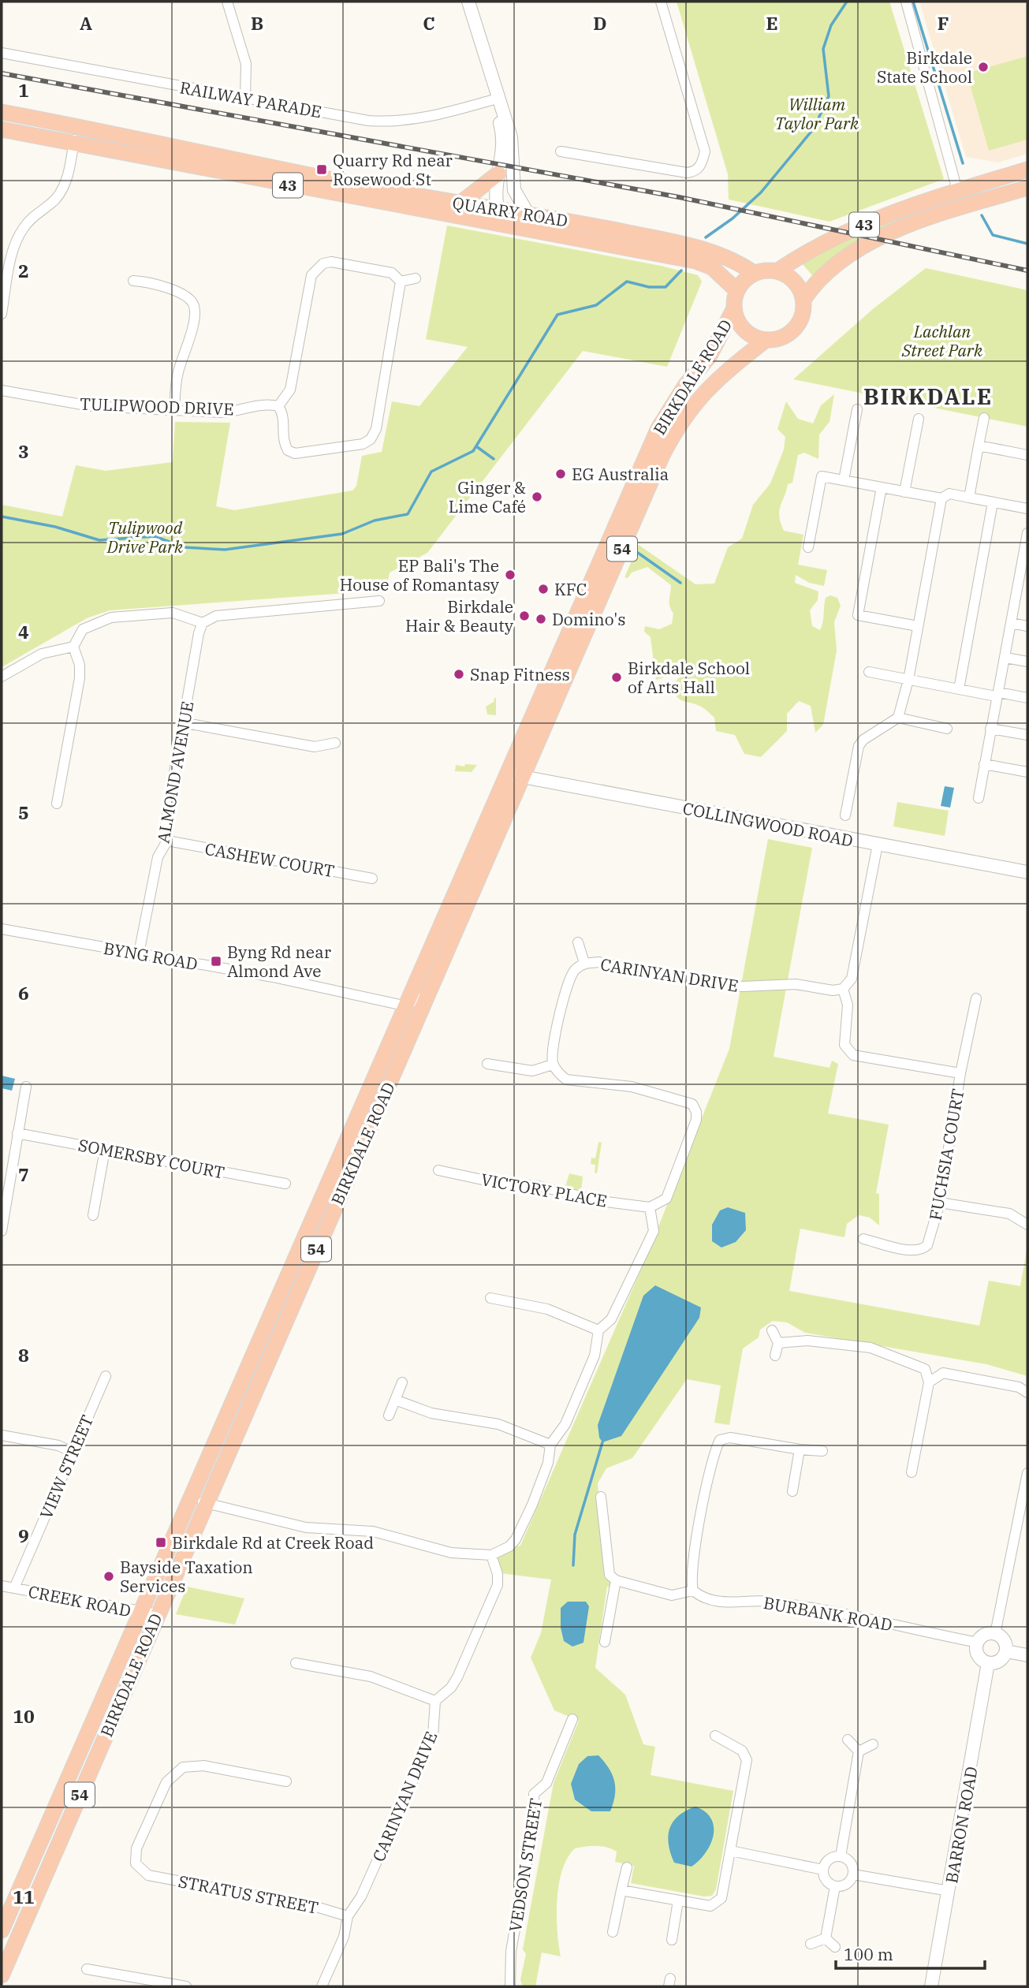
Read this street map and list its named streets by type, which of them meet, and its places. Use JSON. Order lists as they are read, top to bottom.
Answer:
{
  "streets": {
    "main road": [
      "43",
      "QUARRY ROAD",
      "BIRKDALE ROAD",
      "54"
    ],
    "street": [
      "RAILWAY PARADE",
      "TULIPWOOD DRIVE",
      "ALMOND AVENUE",
      "COLLINGWOOD ROAD",
      "CASHEW COURT",
      "BYNG ROAD",
      "CARINYAN DRIVE",
      "FUCHSIA COURT",
      "SOMERSBY COURT",
      "VICTORY PLACE",
      "VIEW STREET",
      "CREEK ROAD",
      "BURBANK ROAD",
      "BARRON ROAD",
      "VEDSON STREET",
      "STRATUS STREET"
    ]
  },
  "crossings": [
    ["43", "QUARRY ROAD"],
    ["43", "BIRKDALE ROAD"],
    ["QUARRY ROAD", "BIRKDALE ROAD"],
    ["BIRKDALE ROAD", "COLLINGWOOD ROAD"],
    ["BIRKDALE ROAD", "BYNG ROAD"],
    ["BIRKDALE ROAD", "CREEK ROAD"],
    ["ALMOND AVENUE", "CASHEW COURT"],
    ["ALMOND AVENUE", "BYNG ROAD"],
    ["CARINYAN DRIVE", "STRATUS STREET"],
    ["VIEW STREET", "CREEK ROAD"],
    ["BURBANK ROAD", "BARRON ROAD"]
  ],
  "districts": ["BIRKDALE"],
  "parks": ["William Taylor Park", "Lachlan Street Park", "Tulipwood Drive Park"],
  "places": {
    "other": [
      "Birkdale State School",
      "EG Australia",
      "Ginger & Lime Café",
      "EP Bali's The House of Romantasy",
      "KFC",
      "Birkdale Hair & Beauty",
      "Domino's",
      "Snap Fitness",
      "Birkdale School of Arts Hall",
      "Bayside Taxation Services"
    ],
    "transit": ["Quarry Rd near Rosewood St", "Byng Rd near Almond Ave", "Birkdale Rd at Creek Road"]
  },
  "scale_bar": "100 m",
  "grid": {
    "columns": [
      "A",
      "B",
      "C",
      "D",
      "E",
      "F"
    ],
    "rows": [
      "1",
      "2",
      "3",
      "4",
      "5",
      "6",
      "7",
      "8",
      "9",
      "10",
      "11"
    ]
  }
}
